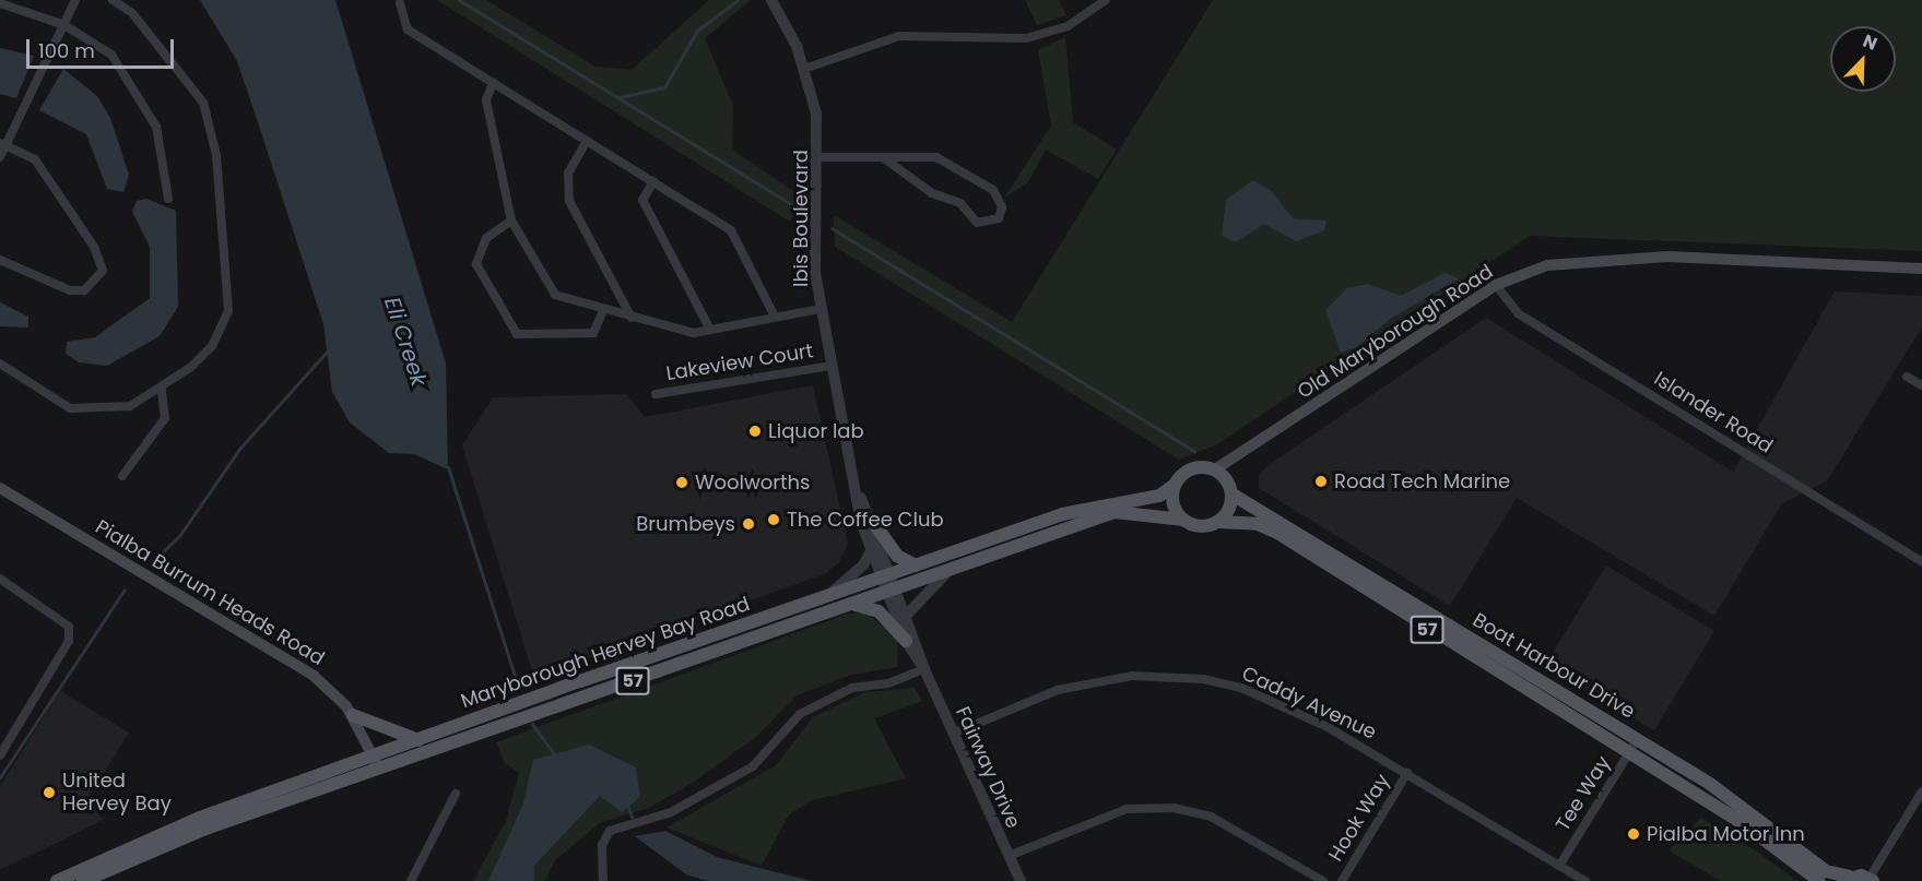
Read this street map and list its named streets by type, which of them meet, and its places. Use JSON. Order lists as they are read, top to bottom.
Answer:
{
  "streets": {
    "main road": [
      "Old Maryborough Road",
      "Pialba Burrum Heads Road",
      "57",
      "Maryborough Hervey Bay Road",
      "Boat Harbour Drive"
    ],
    "street": [
      "Ibis Boulevard",
      "Lakeview Court",
      "Islander Road",
      "Caddy Avenue",
      "Fairway Drive",
      "Tee Way",
      "Hook Way"
    ]
  },
  "crossings": [
    ["Ibis Boulevard", "Lakeview Court"],
    ["Ibis Boulevard", "Maryborough Hervey Bay Road"],
    ["Ibis Boulevard", "Fairway Drive"],
    ["Old Maryborough Road", "Islander Road"],
    ["Old Maryborough Road", "57"],
    ["Old Maryborough Road", "Maryborough Hervey Bay Road"],
    ["Old Maryborough Road", "Boat Harbour Drive"],
    ["Pialba Burrum Heads Road", "Maryborough Hervey Bay Road"],
    ["57", "Maryborough Hervey Bay Road"],
    ["57", "Boat Harbour Drive"],
    ["Maryborough Hervey Bay Road", "Boat Harbour Drive"],
    ["Maryborough Hervey Bay Road", "Fairway Drive"],
    ["Boat Harbour Drive", "Tee Way"],
    ["Caddy Avenue", "Fairway Drive"],
    ["Caddy Avenue", "Tee Way"],
    ["Caddy Avenue", "Hook Way"]
  ],
  "water": ["Eli Creek"],
  "places": [
    "Liquor lab",
    "Road Tech Marine",
    "Woolworths",
    "The Coffee Club",
    "Brumbeys",
    "United Hervey Bay",
    "Pialba Motor Inn"
  ],
  "scale_bar": "100 m",
  "north": "top right"
}
